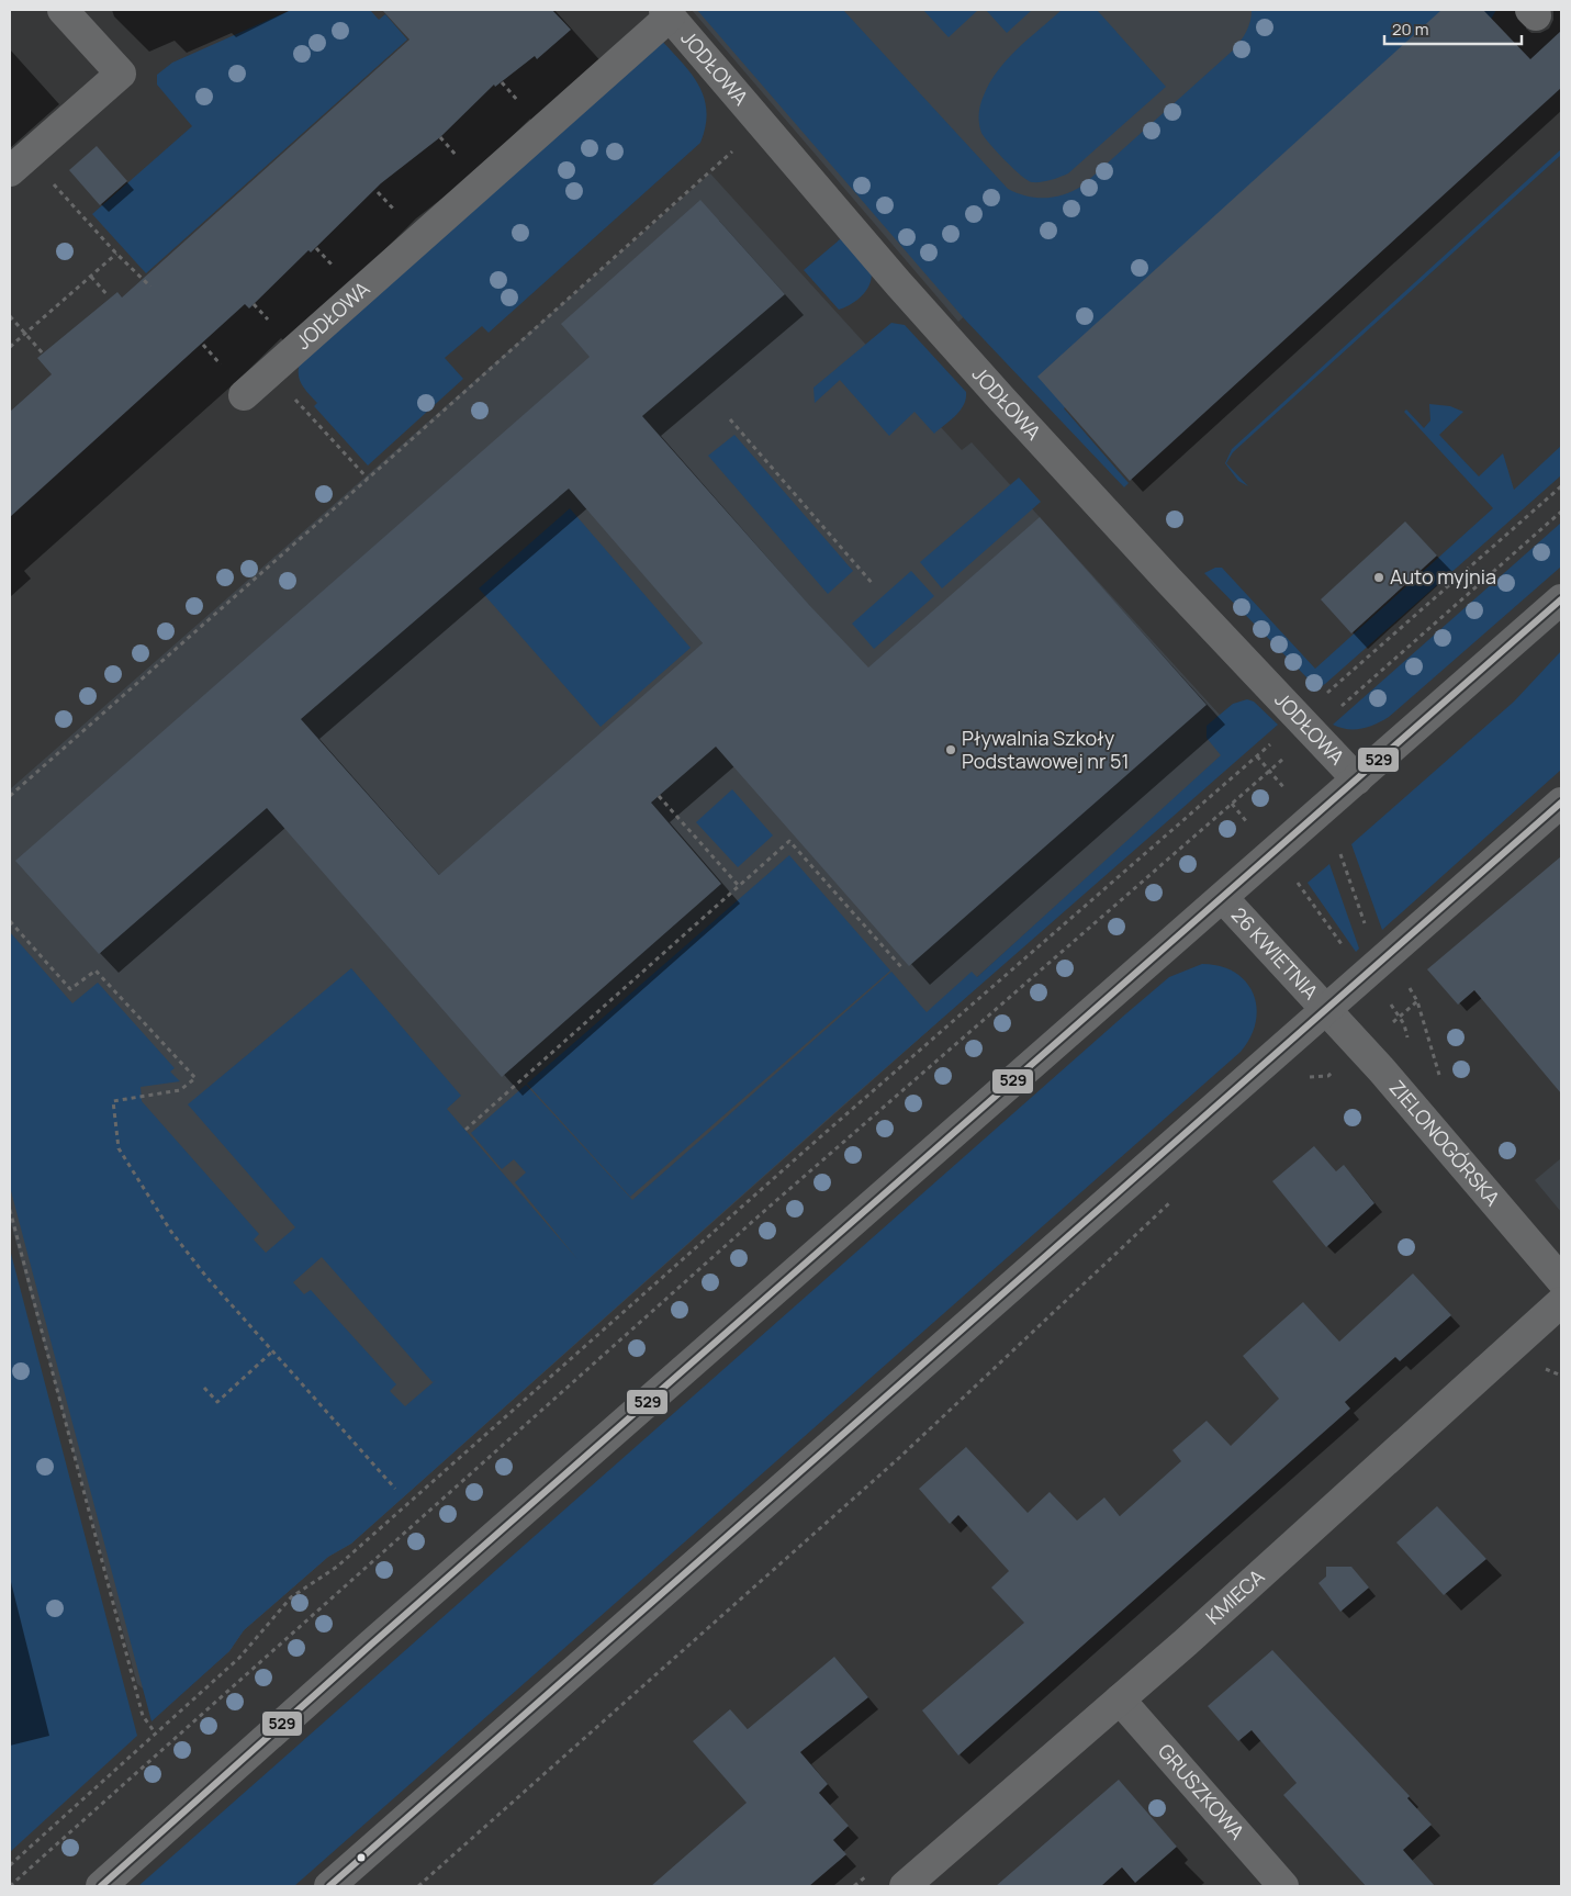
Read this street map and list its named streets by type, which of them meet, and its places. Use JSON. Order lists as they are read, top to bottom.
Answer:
{
  "streets": {
    "street": [
      "JODŁOWA",
      "26 KWIETNIA",
      "ZIELONOGÓRSKA",
      "KMIECA",
      "GRUSZKOWA"
    ]
  },
  "crossings": [
    ["JODŁOWA", "26 KWIETNIA"],
    ["26 KWIETNIA", "ZIELONOGÓRSKA"],
    ["KMIECA", "GRUSZKOWA"]
  ],
  "places": ["Auto myjnia", "Pływalnia Szkoły Podstawowej nr 51"],
  "lines": ["transit line 529"],
  "scale_bar": "20 m"
}
